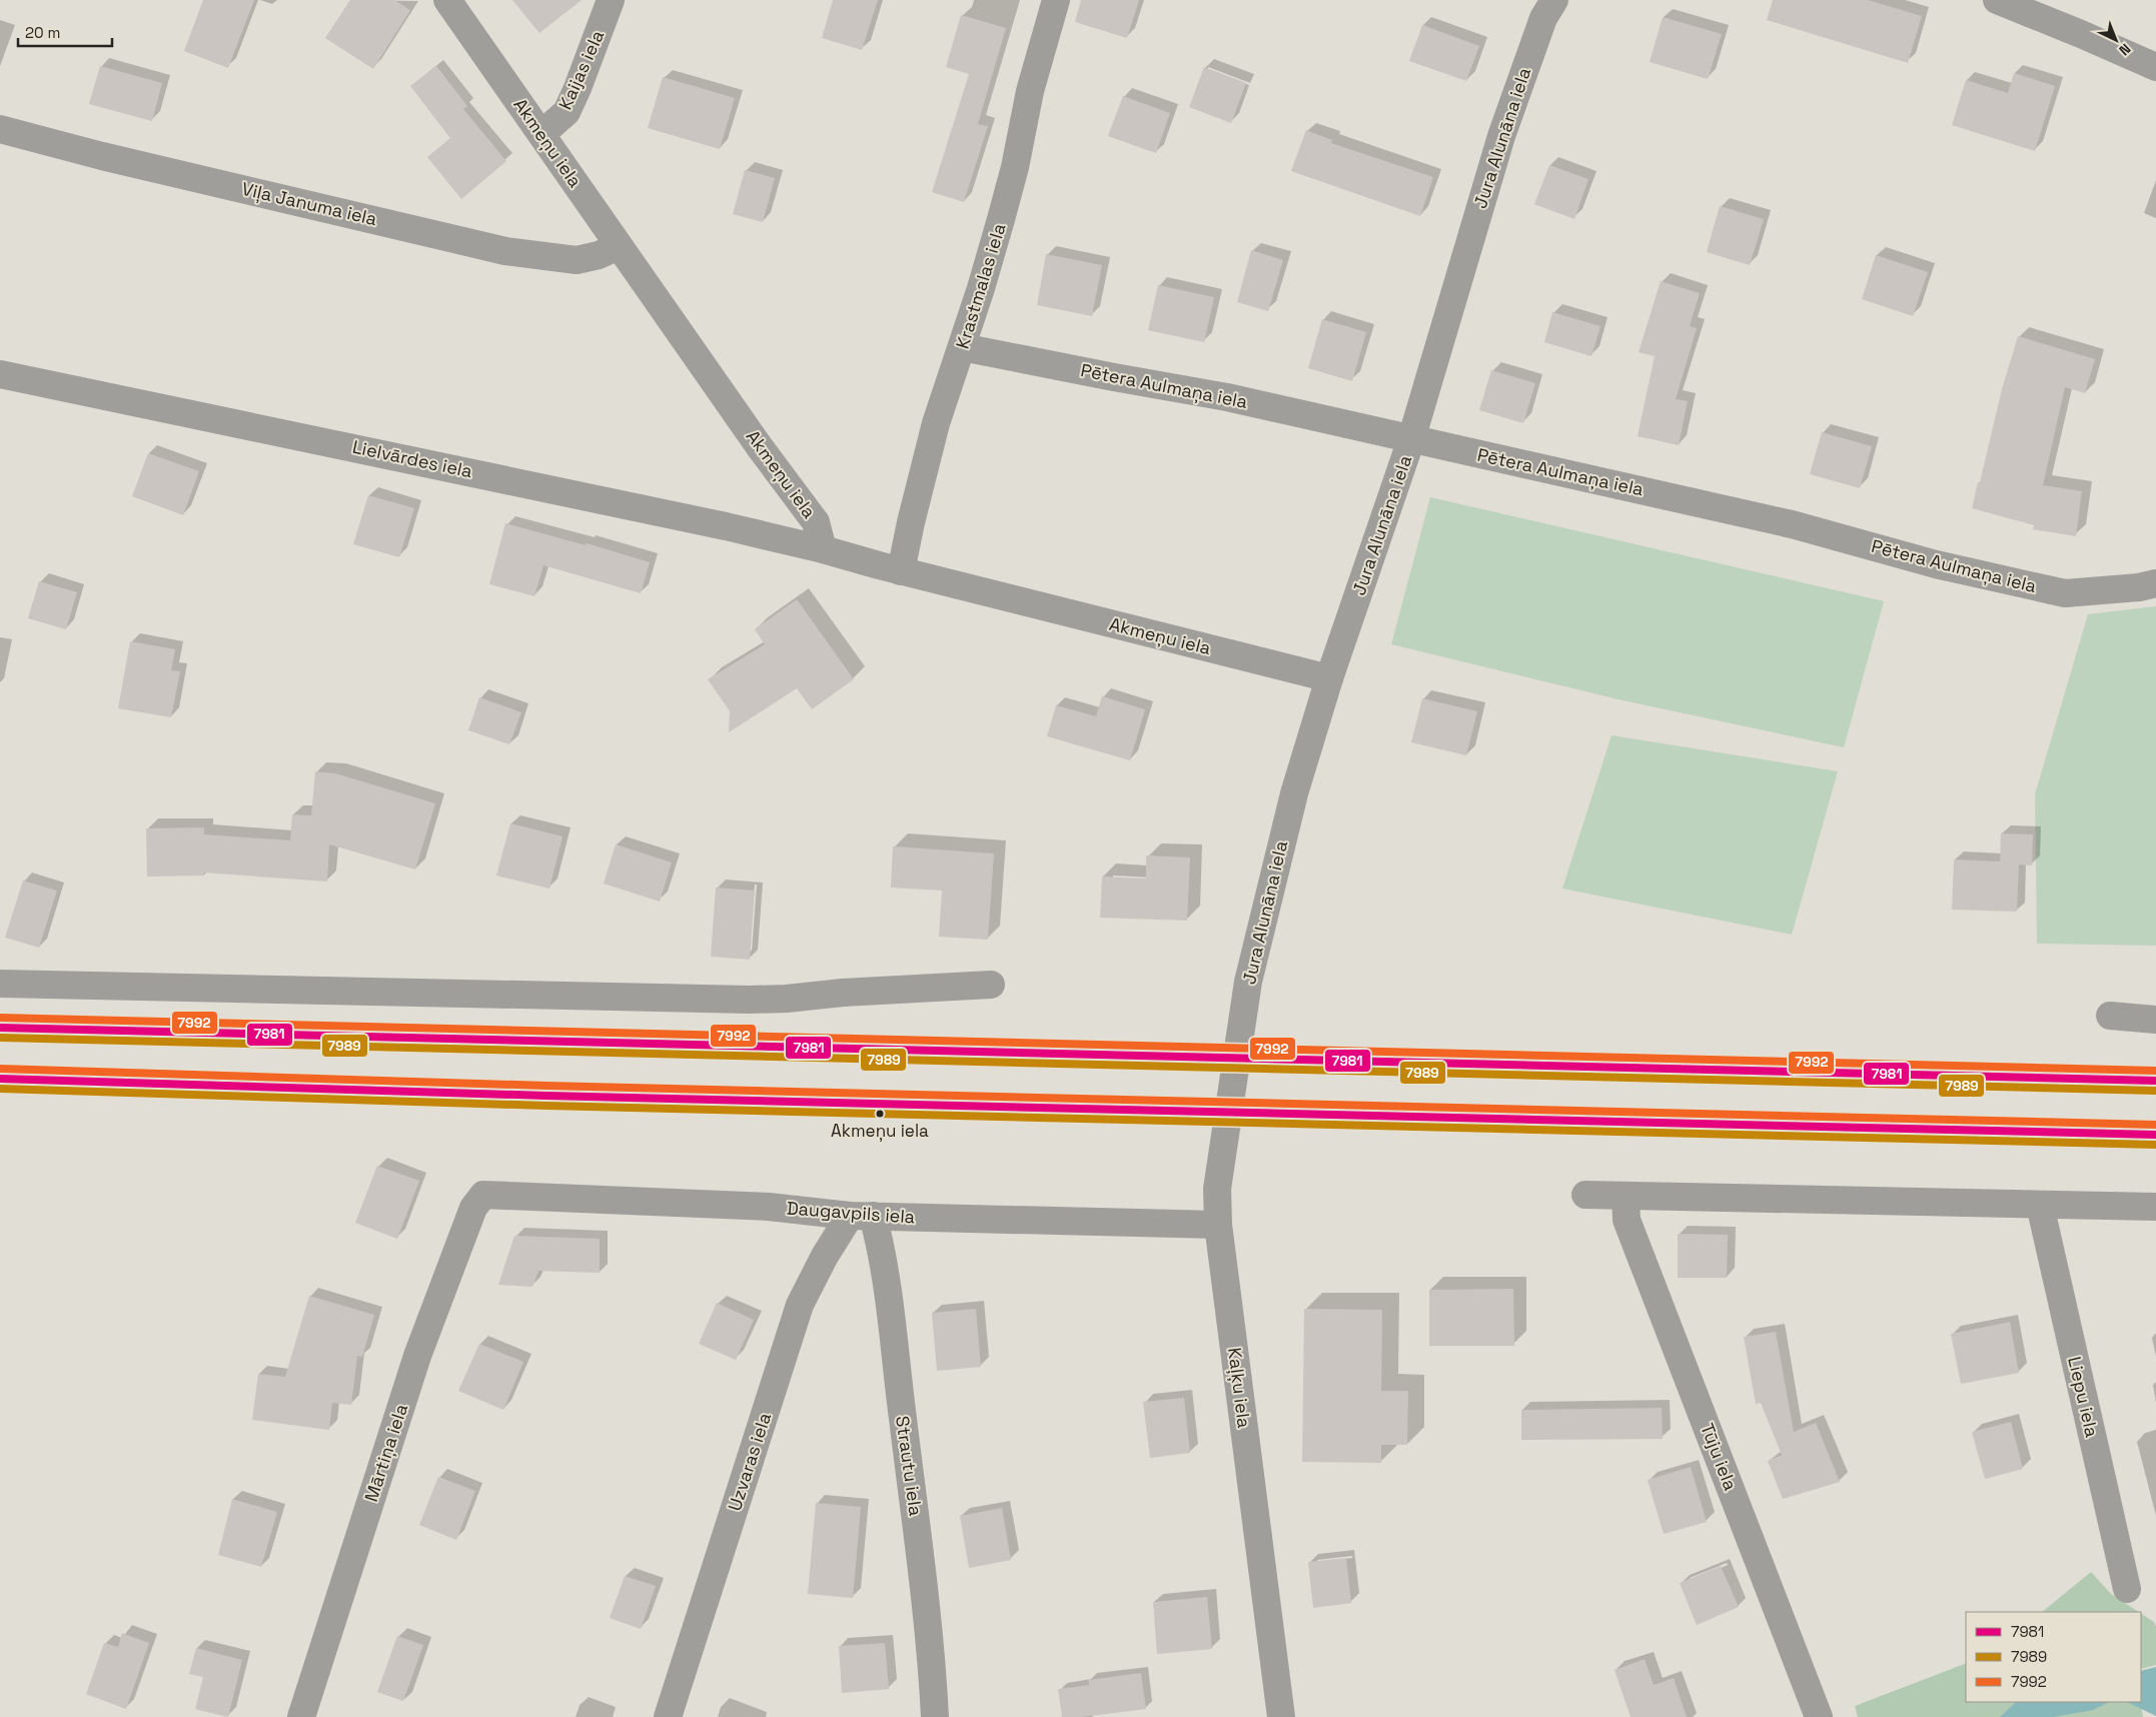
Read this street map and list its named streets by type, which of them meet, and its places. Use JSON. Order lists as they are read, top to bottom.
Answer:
{
  "streets": {
    "street": [
      "Kaijas iela",
      "Jura Alunāna iela",
      "Akmeņu iela",
      "Viļa Januma iela",
      "Krastmalas iela",
      "Pētera Aulmaņa iela",
      "Lielvārdes iela",
      "Daugavpils iela",
      "Kaļķu iela",
      "Liepu iela",
      "Mārtiņa iela",
      "Tūju iela",
      "Uzvaras iela",
      "Strautu iela"
    ]
  },
  "crossings": [
    ["Kaijas iela", "Akmeņu iela"],
    ["Jura Alunāna iela", "Akmeņu iela"],
    ["Jura Alunāna iela", "Pētera Aulmaņa iela"],
    ["Jura Alunāna iela", "Kaļķu iela"],
    ["Akmeņu iela", "Viļa Januma iela"],
    ["Akmeņu iela", "Krastmalas iela"],
    ["Akmeņu iela", "Lielvārdes iela"],
    ["Krastmalas iela", "Pētera Aulmaņa iela"],
    ["Daugavpils iela", "Kaļķu iela"],
    ["Daugavpils iela", "Mārtiņa iela"],
    ["Daugavpils iela", "Uzvaras iela"],
    ["Daugavpils iela", "Strautu iela"],
    ["Uzvaras iela", "Strautu iela"]
  ],
  "places": ["Akmeņu iela"],
  "lines": ["transit line 7992", "transit line 7981", "transit line 7989"],
  "legend": ["7981", "7989", "7992"],
  "scale_bar": "20 m",
  "north": "bottom right"
}
